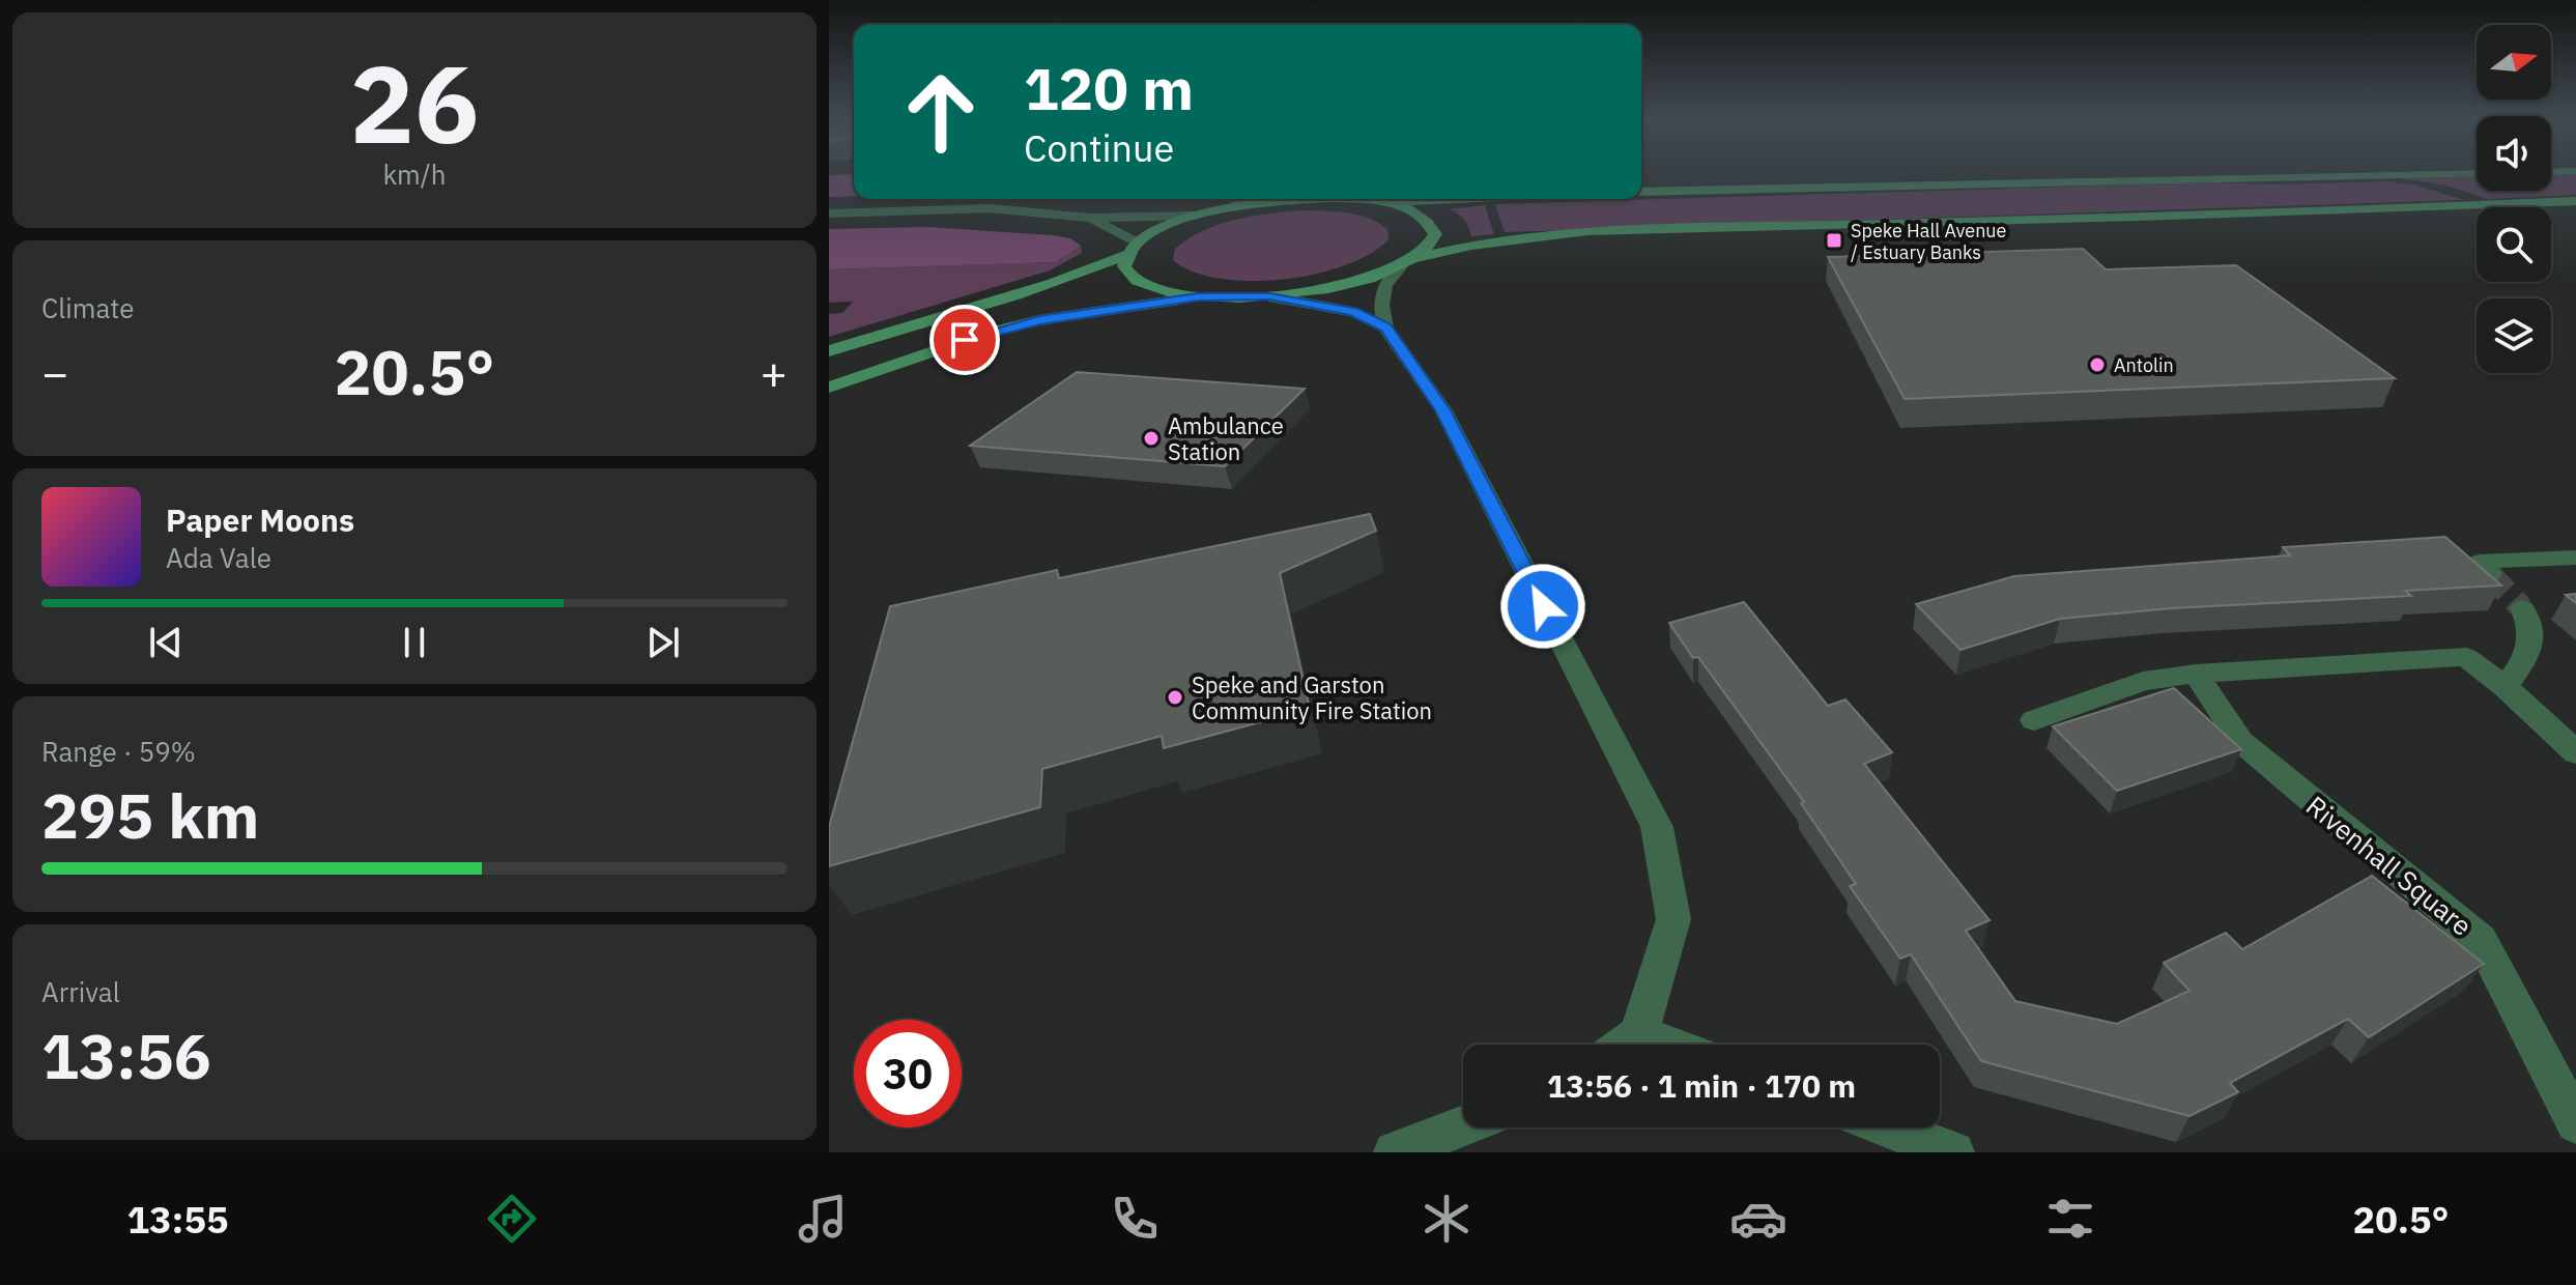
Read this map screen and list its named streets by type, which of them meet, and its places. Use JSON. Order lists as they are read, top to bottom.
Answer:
{
  "streets": {
    "street": ["Rivenhall Square"]
  },
  "places": {
    "transit": ["Speke Hall Avenue / Estuary Banks"],
    "other": ["Antolin", "Ambulance Station", "Speke and Garston Community Fire Station"]
  },
  "north": "right",
  "page": {
    "tile": [
      ["26", "km/h"],
      "Climate",
      ["Range · 59%", "295 km"],
      ["Arrival", "13:56"]
    ],
    "turn": ["120 m", "Continue"],
    "heat": ["−", "20.5°", "+"],
    "song": ["Paper Moons", "Ada Vale"],
    "limit": "30",
    "trip": "13:56 · 1 min · 170 m",
    "tabs": ["13:55", "20.5°"]
  }
}
